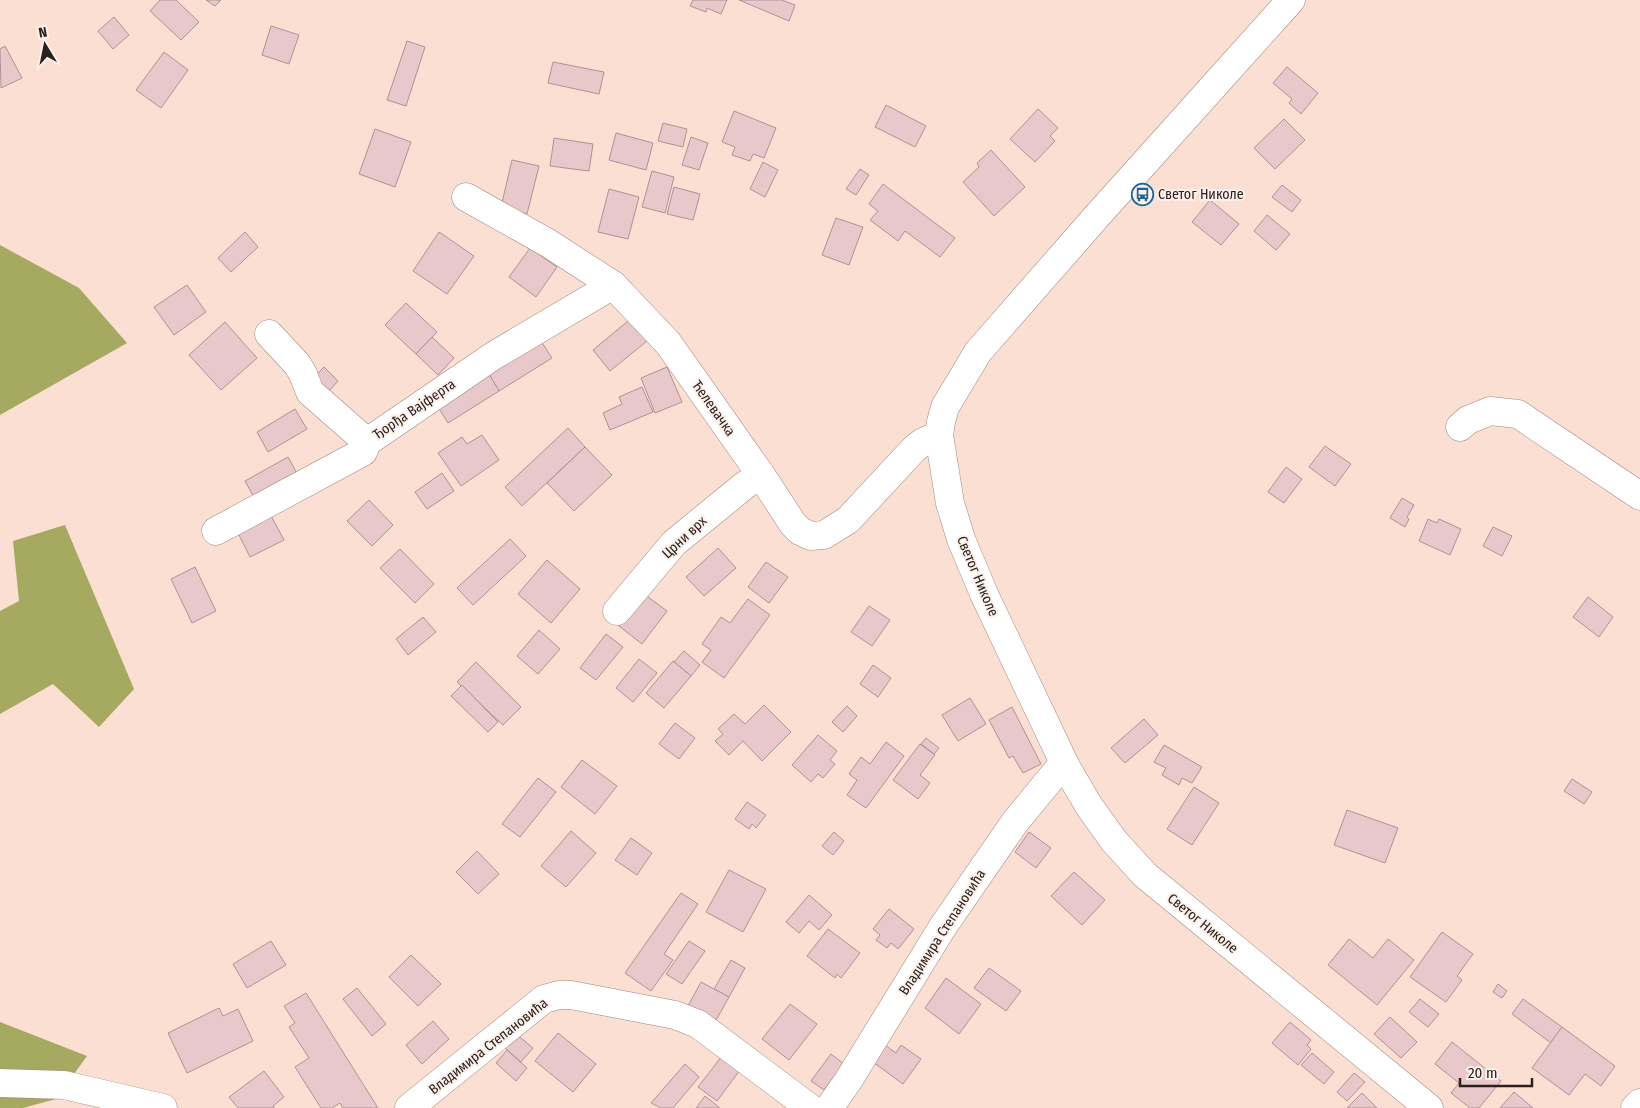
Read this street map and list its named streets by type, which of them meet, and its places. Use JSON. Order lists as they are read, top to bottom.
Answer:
{
  "streets": {
    "street": [
      "Ћелевачка",
      "Ђорђа Вајферта",
      "Црни врх",
      "Светог Николе",
      "Владимира Степановића"
    ]
  },
  "crossings": [
    ["Ћелевачка", "Ђорђа Вајферта"],
    ["Ћелевачка", "Црни врх"],
    ["Ћелевачка", "Светог Николе"],
    ["Светог Николе", "Владимира Степановића"]
  ],
  "places": {
    "bus stop": ["Светог Николе"]
  },
  "scale_bar": "20 m",
  "north": "top"
}
